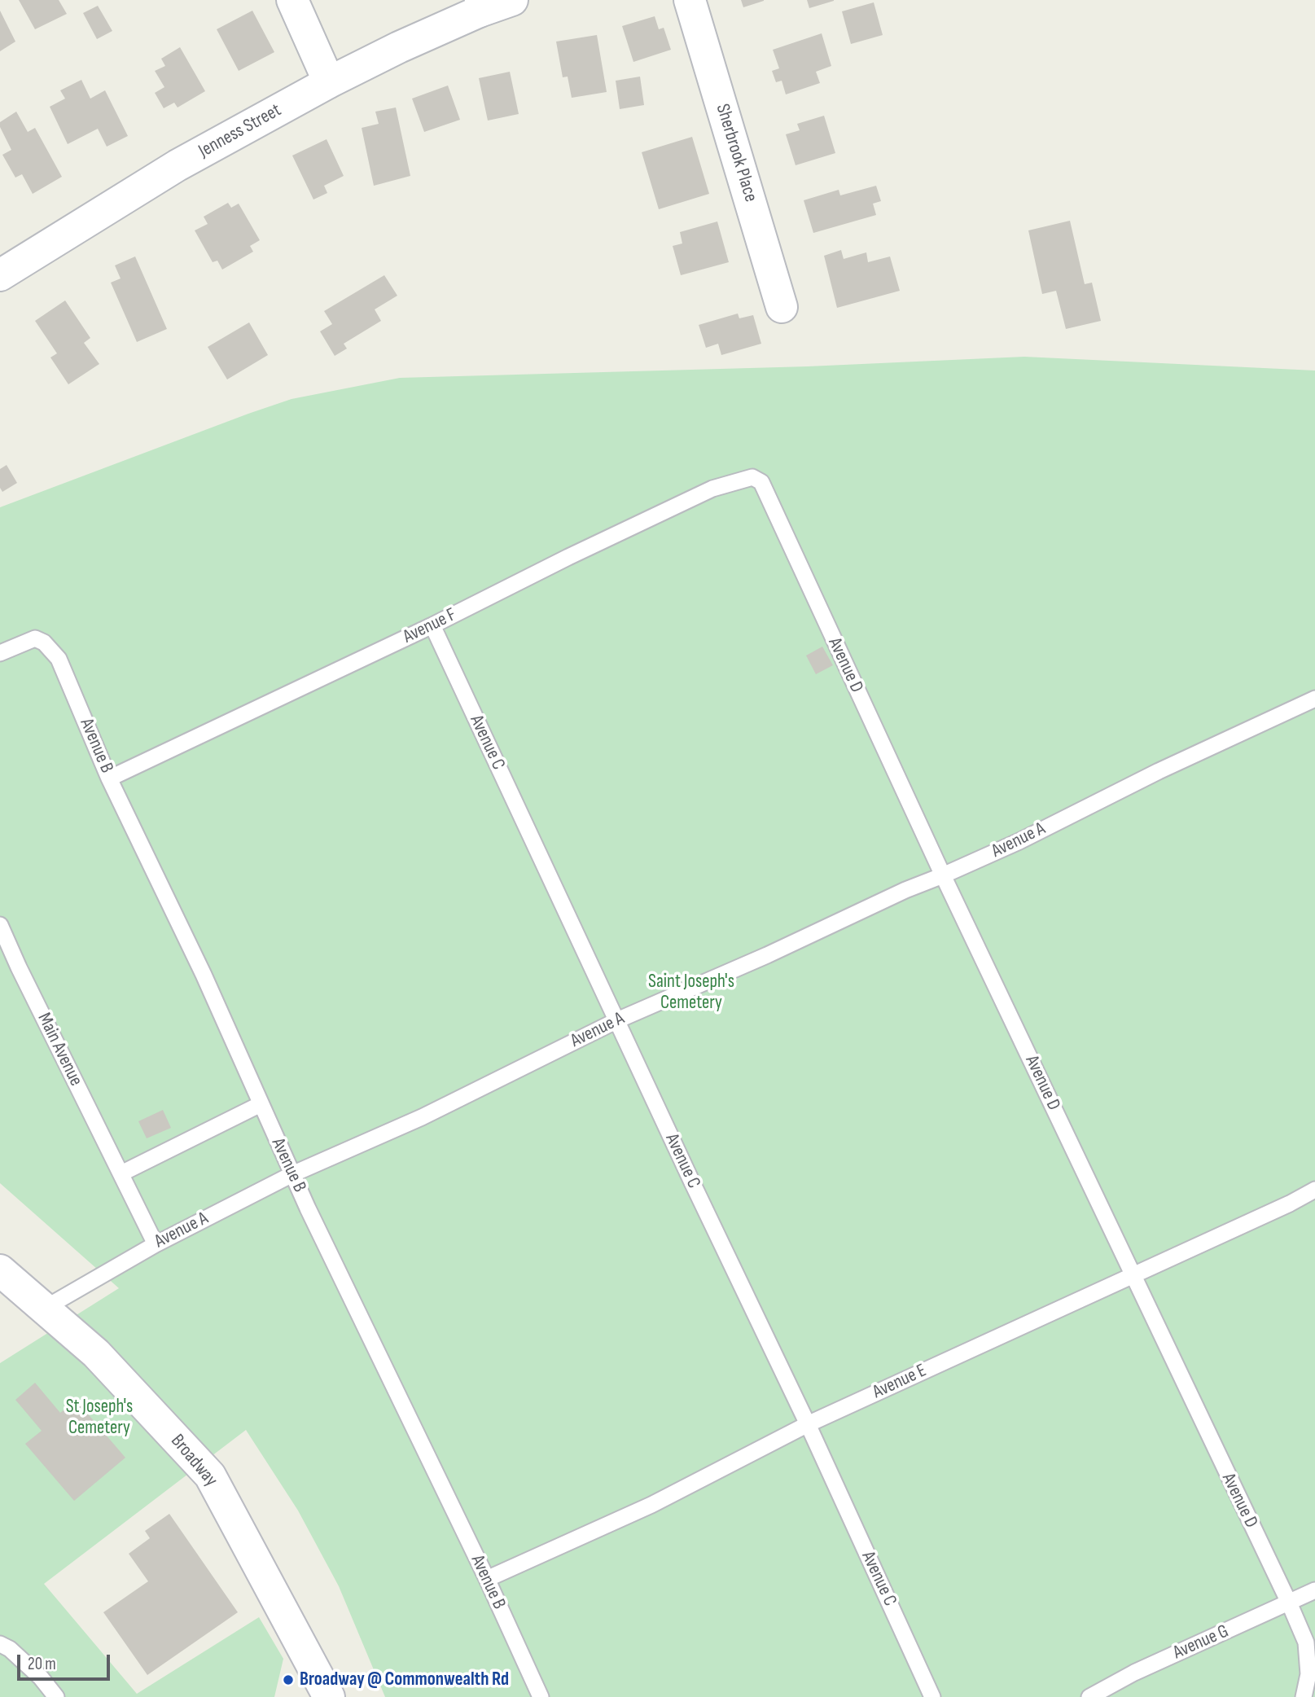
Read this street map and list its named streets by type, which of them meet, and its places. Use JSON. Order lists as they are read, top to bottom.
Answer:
{
  "streets": {
    "street": ["Jenness Street", "Sherbrook Place", "Broadway"],
    "lane": [
      "Avenue F",
      "Avenue D",
      "Avenue C",
      "Avenue B",
      "Avenue A",
      "Main Avenue",
      "Avenue E",
      "Avenue G"
    ]
  },
  "crossings": [
    ["Avenue F", "Avenue D"],
    ["Avenue F", "Avenue C"],
    ["Avenue F", "Avenue B"],
    ["Avenue D", "Avenue A"],
    ["Avenue D", "Avenue E"],
    ["Avenue D", "Avenue G"],
    ["Avenue C", "Avenue A"],
    ["Avenue C", "Avenue E"],
    ["Avenue B", "Avenue A"],
    ["Avenue B", "Avenue E"],
    ["Avenue A", "Main Avenue"],
    ["Avenue A", "Broadway"]
  ],
  "parks": ["Saint Joseph's Cemetery", "St Joseph's Cemetery"],
  "places": ["Broadway @ Commonwealth Rd"],
  "scale_bar": "20 m"
}
